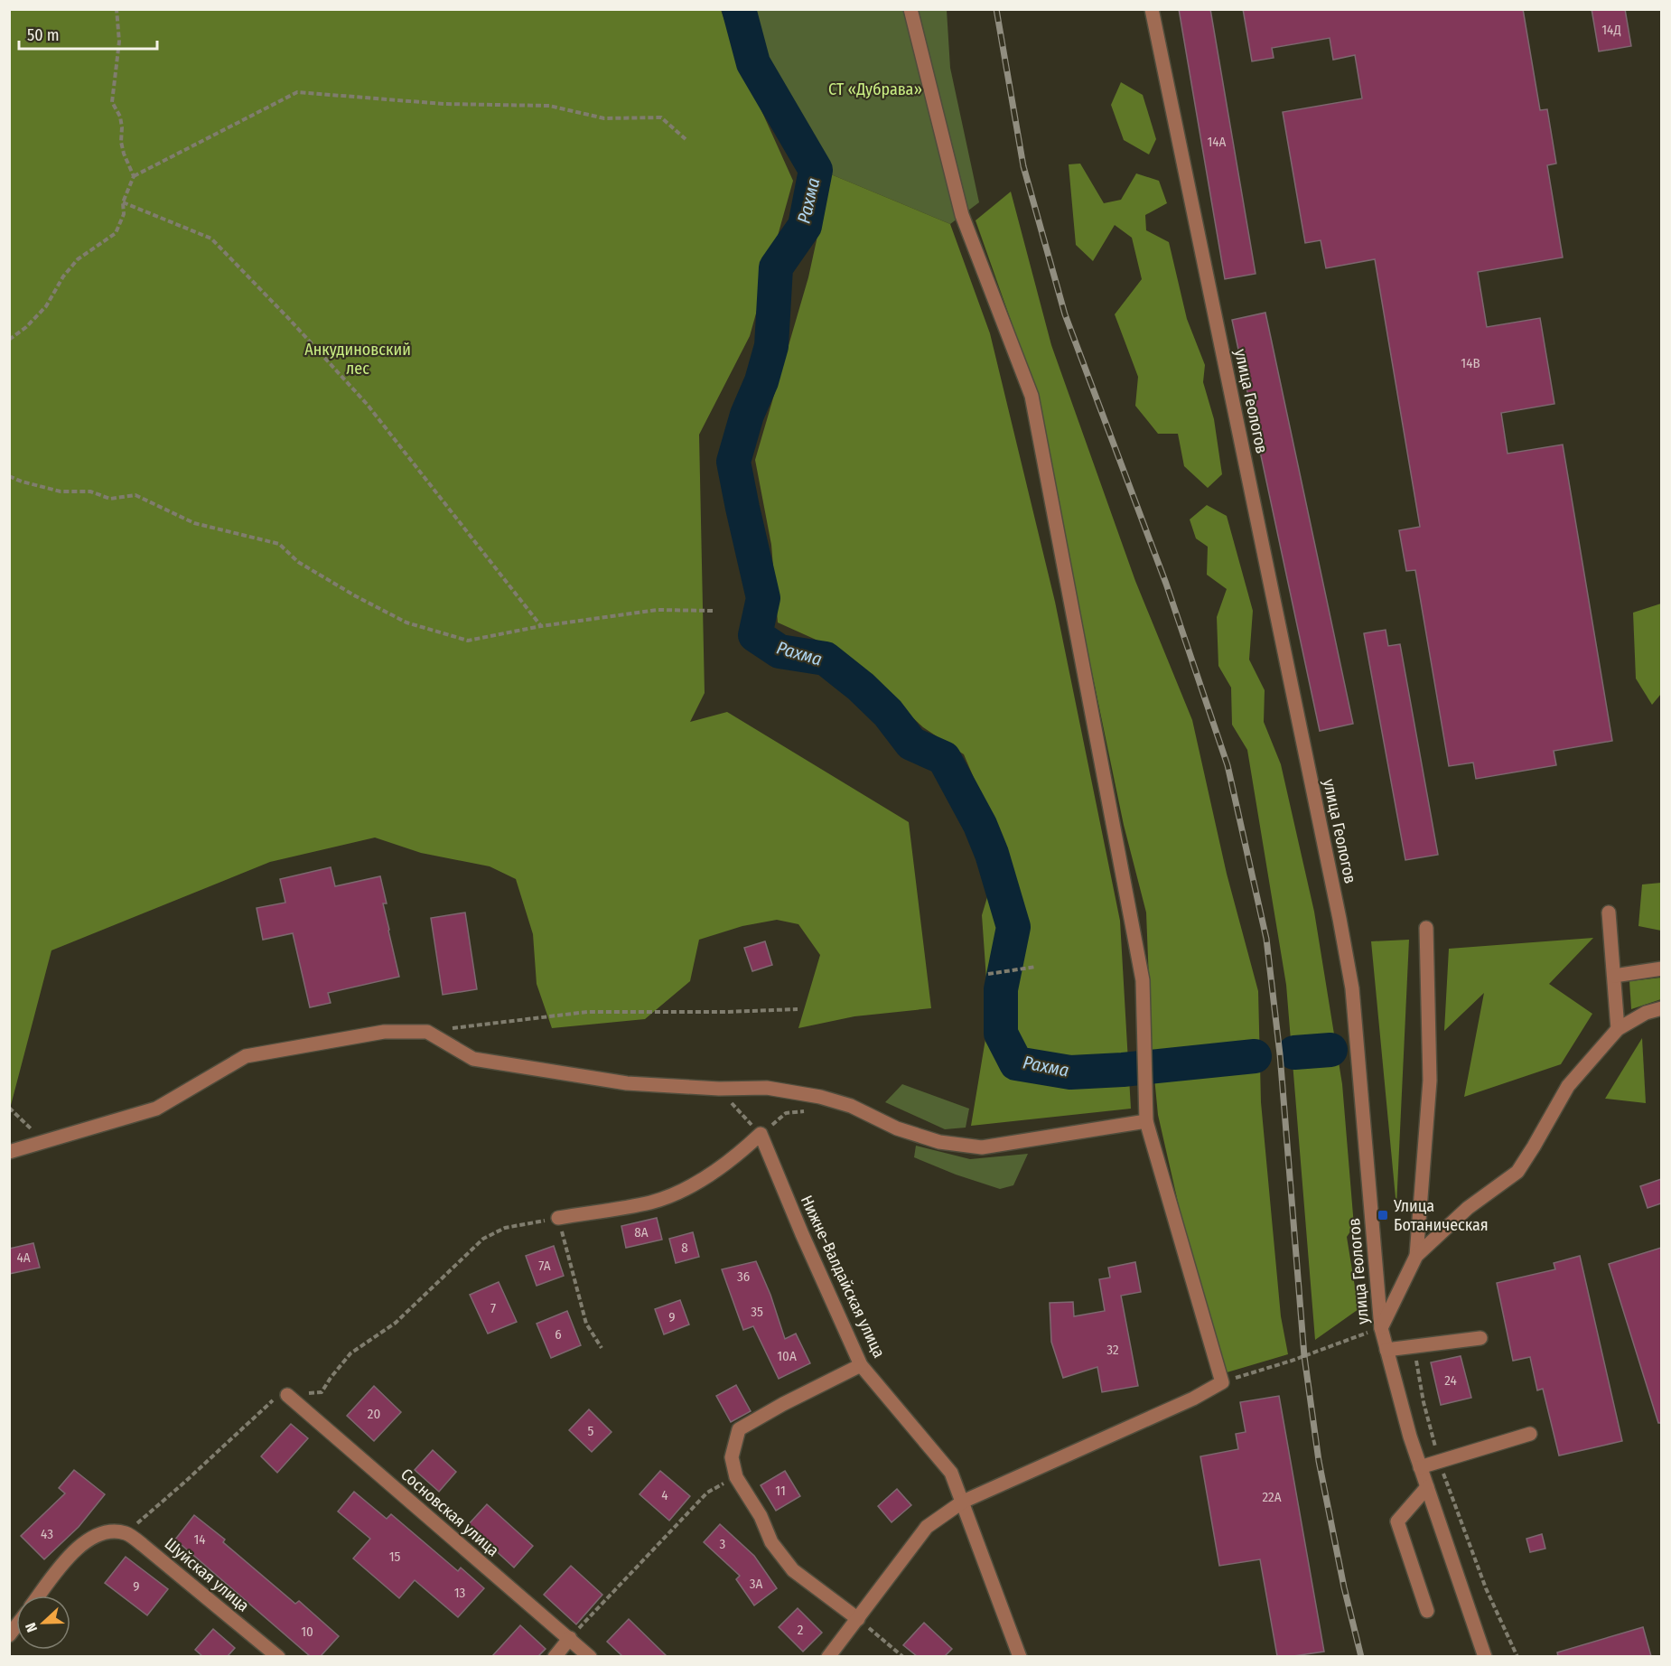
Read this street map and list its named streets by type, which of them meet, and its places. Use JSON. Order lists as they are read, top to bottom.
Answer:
{
  "streets": {
    "street": [
      "улица Геологов",
      "Нижне-Валдайская улица",
      "Сосновская улица",
      "Шуйская улица"
    ]
  },
  "water": ["Рахма"],
  "parks": ["СТ «Дубрава»", "Анкудиновский лес"],
  "places": {
    "transit": ["Улица Ботаническая"]
  },
  "house_numbers": [
    "14Д",
    "14А",
    "14В",
    "8А",
    "8",
    "4А",
    "7А",
    "36",
    "7",
    "35",
    "9",
    "6",
    "32",
    "10А",
    "24",
    "20",
    "5",
    "11",
    "4",
    "22А",
    "43",
    "14",
    "3",
    "15",
    "3А",
    "9",
    "13",
    "2",
    "10"
  ],
  "scale_bar": "50 m",
  "north": "left"
}
